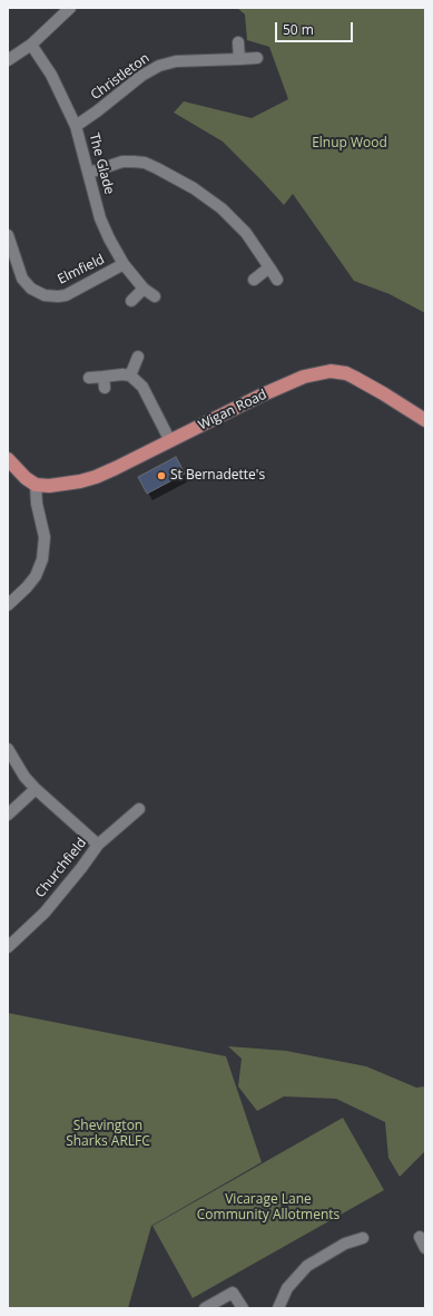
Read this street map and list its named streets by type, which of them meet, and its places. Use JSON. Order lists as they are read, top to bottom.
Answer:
{
  "streets": {
    "main road": ["Wigan Road"],
    "street": [
      "Christleton",
      "The Glade",
      "Elmfield",
      "Churchfield"
    ]
  },
  "crossings": [
    ["Christleton", "The Glade"],
    ["The Glade", "Elmfield"]
  ],
  "parks": ["Elnup Wood", "Shevington Sharks ARLFC", "Vicarage Lane Community Allotments"],
  "places": ["St Bernadette's"],
  "scale_bar": "50 m"
}
